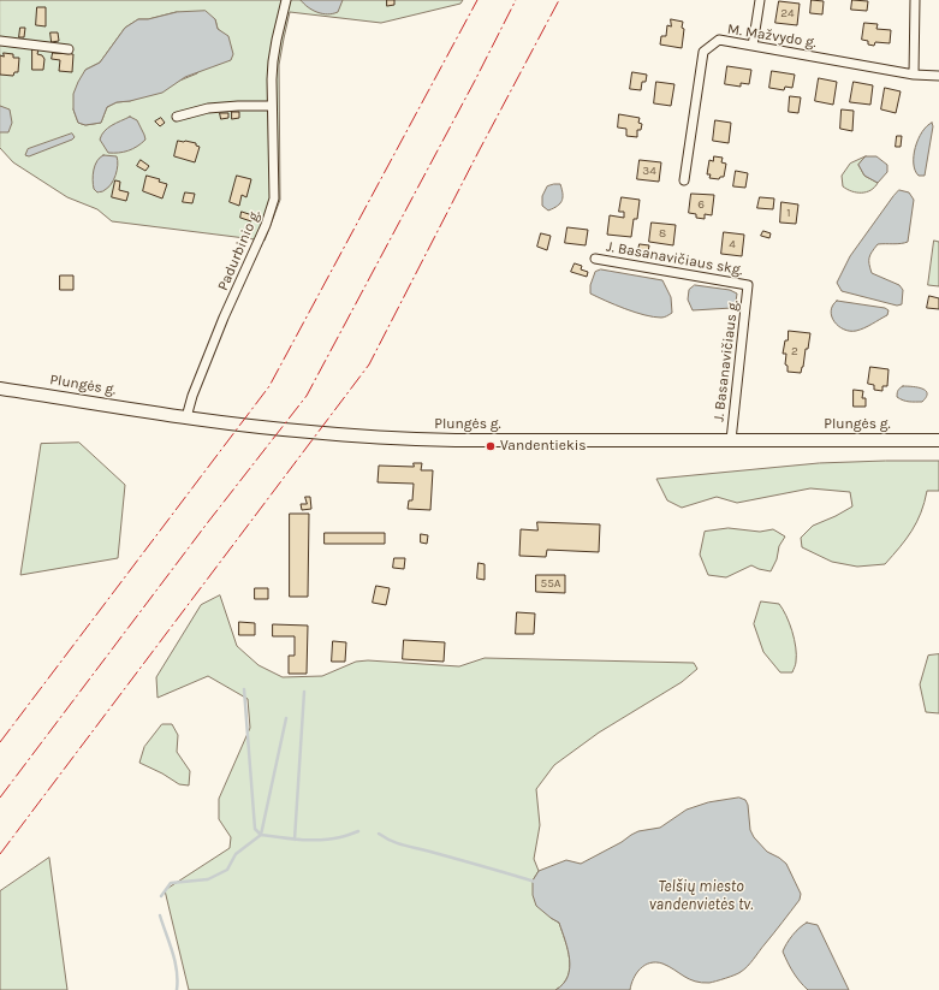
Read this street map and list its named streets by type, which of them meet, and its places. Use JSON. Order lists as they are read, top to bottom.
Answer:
{
  "streets": {
    "main road": ["Plungės g."],
    "street": [
      "M. Mažvydo g.",
      "Padurbinio g.",
      "J. Basanavičiaus skg.",
      "J. Basanavičiaus g."
    ]
  },
  "crossings": [
    ["Padurbinio g.", "Plungės g."],
    ["J. Basanavičiaus skg.", "J. Basanavičiaus g."],
    ["J. Basanavičiaus g.", "Plungės g."]
  ],
  "water": ["Telšių miesto vandenvietės tv."],
  "places": ["Vandentiekis"],
  "house_numbers": [
    "24",
    "34",
    "6",
    "1",
    "8",
    "4",
    "2",
    "55A"
  ]
}
